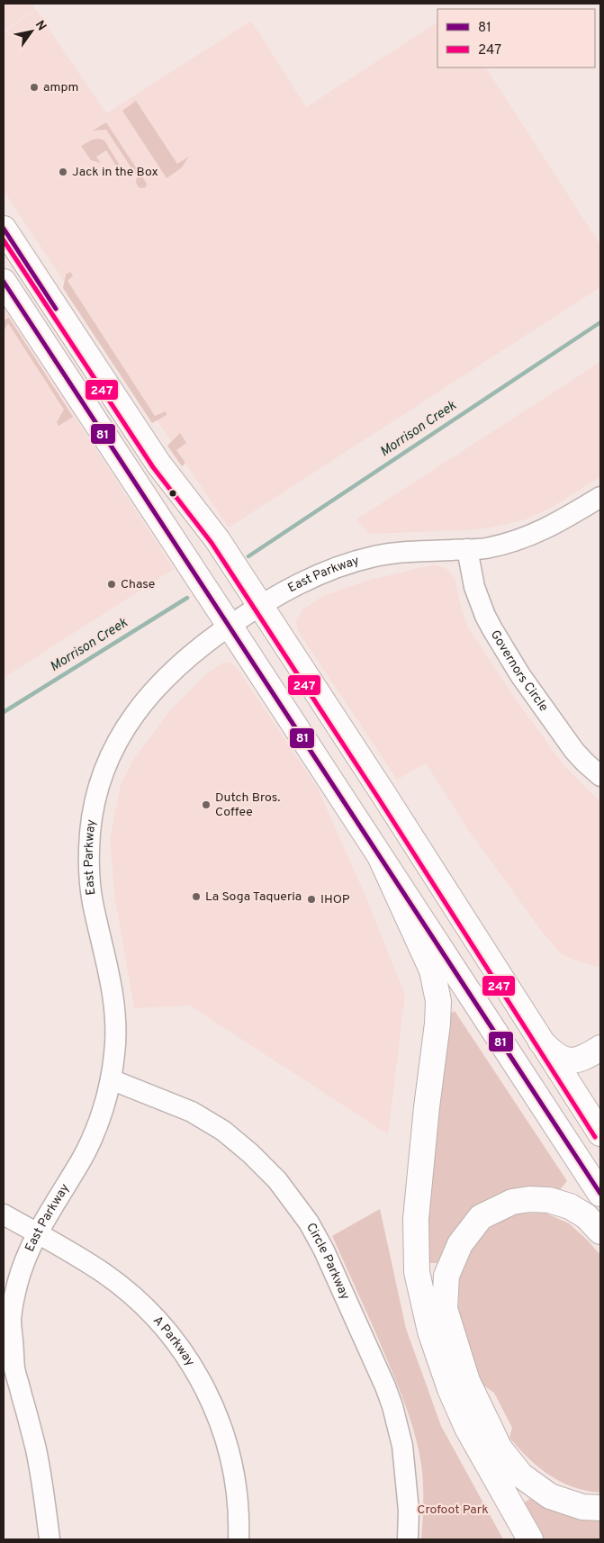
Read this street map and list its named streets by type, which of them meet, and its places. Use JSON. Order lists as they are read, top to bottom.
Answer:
{
  "streets": {
    "street": [
      "East Parkway",
      "Governors Circle",
      "Circle Parkway",
      "A Parkway"
    ]
  },
  "crossings": [
    ["East Parkway", "Governors Circle"],
    ["East Parkway", "Circle Parkway"],
    ["East Parkway", "A Parkway"]
  ],
  "water": ["Morrison Creek"],
  "parks": ["Crofoot Park"],
  "places": [
    "ampm",
    "Jack in the Box",
    "Chase",
    "Dutch Bros. Coffee",
    "La Soga Taqueria",
    "IHOP"
  ],
  "lines": ["transit line 81", "transit line 247"],
  "legend": ["81", "247"],
  "north": "top right"
}
